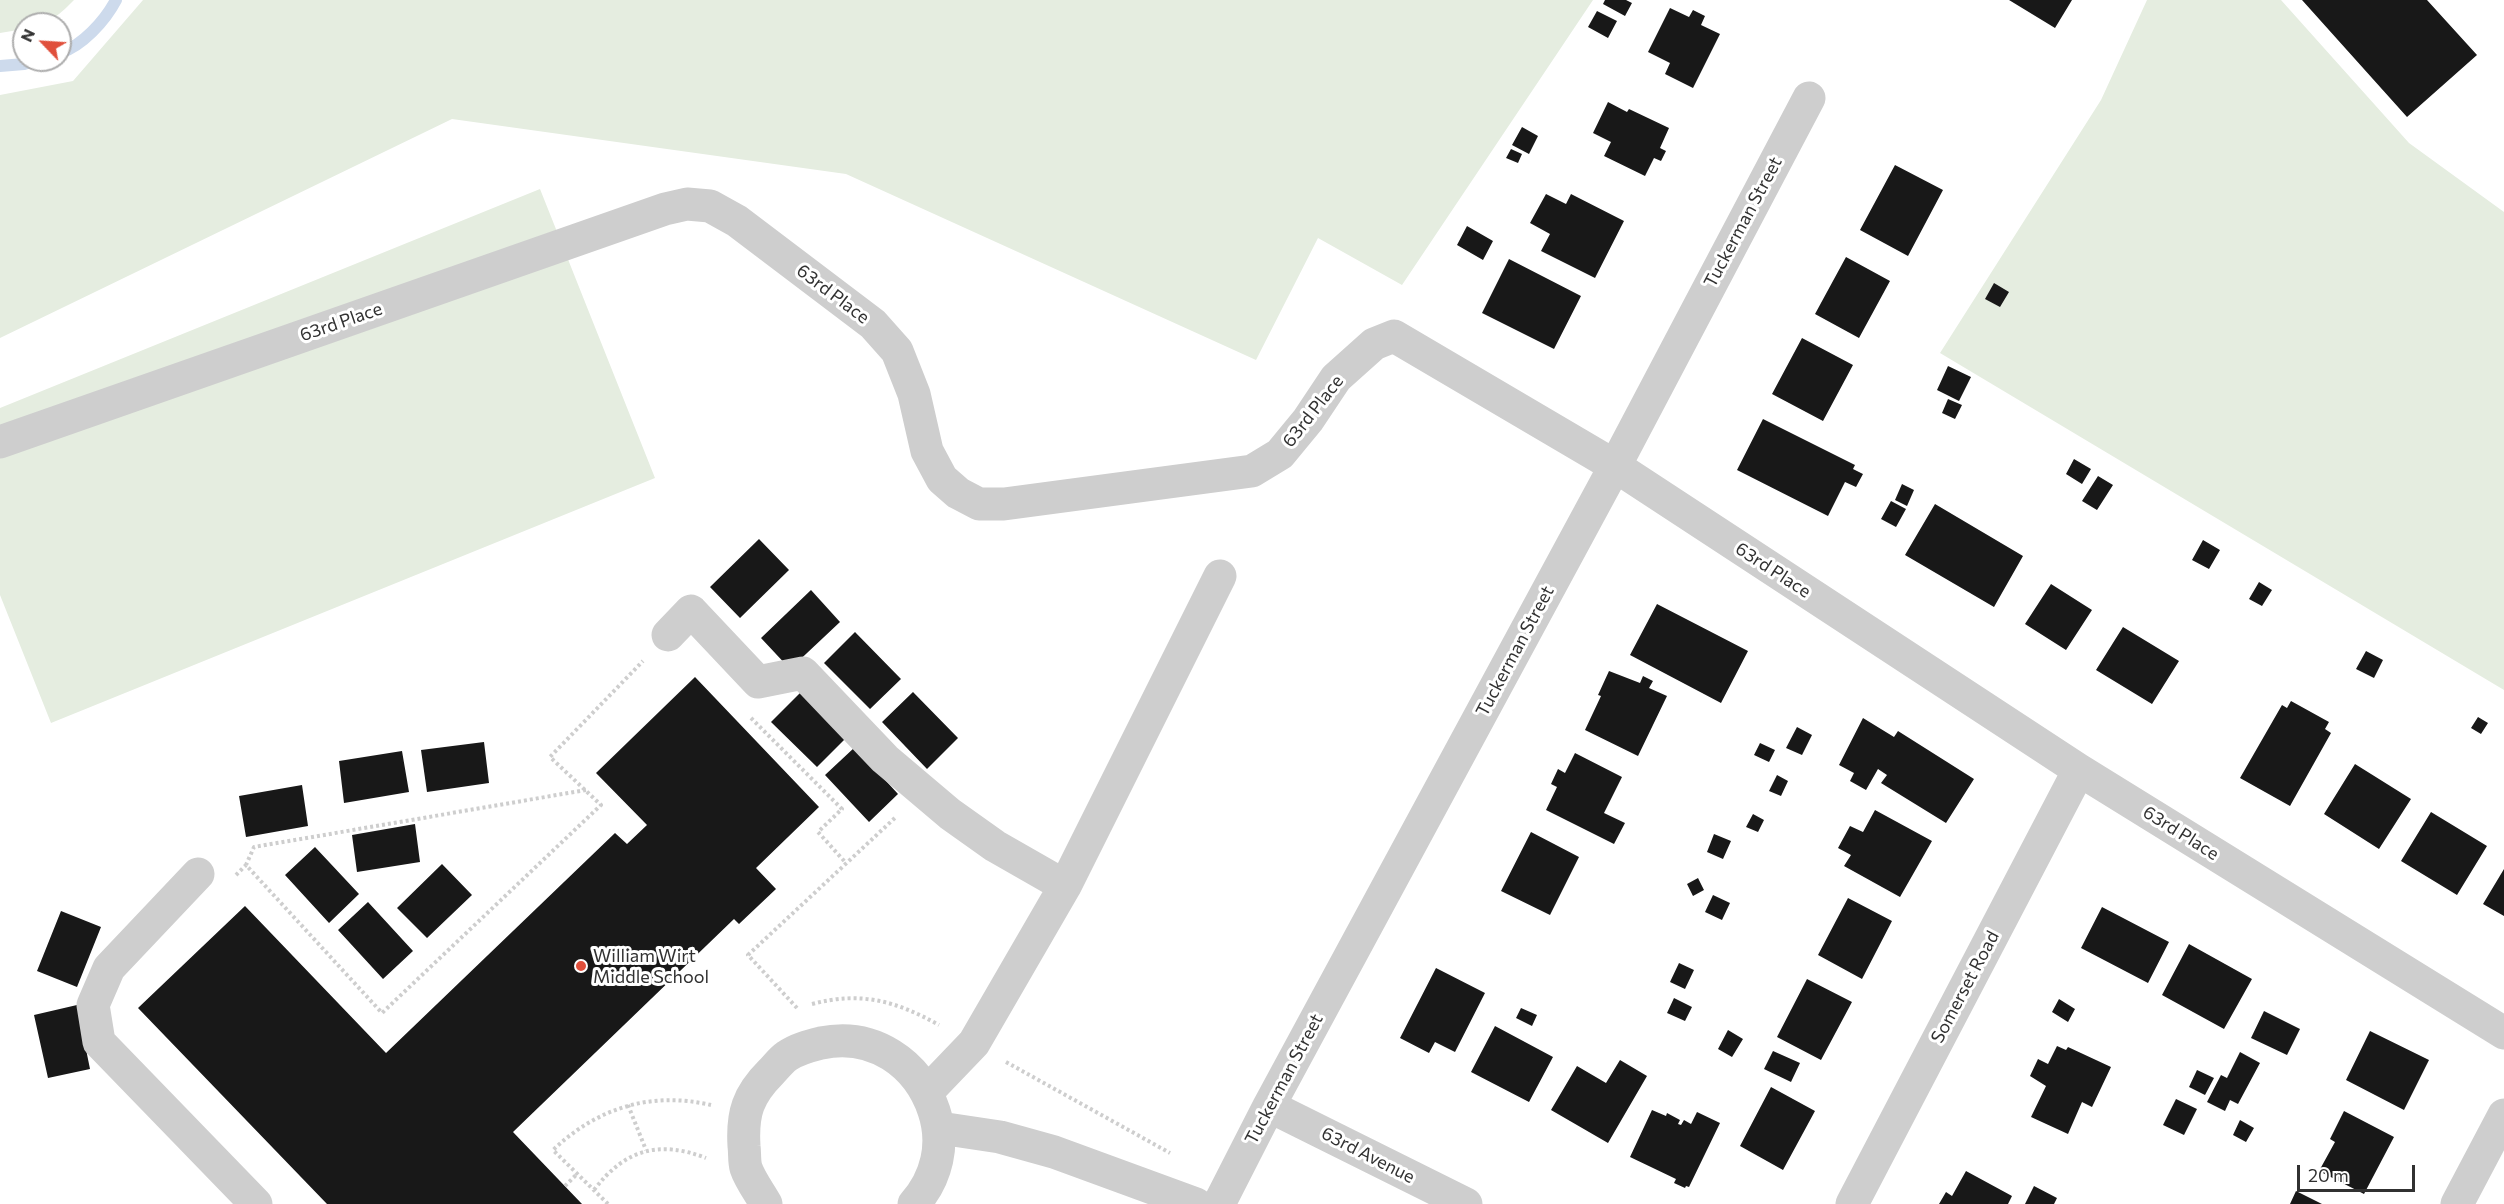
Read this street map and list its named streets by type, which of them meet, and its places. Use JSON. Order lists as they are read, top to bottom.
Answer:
{
  "streets": {
    "street": [
      "Tuckerman Street",
      "63rd Place",
      "Somerset Road",
      "63rd Avenue"
    ]
  },
  "crossings": [
    ["Tuckerman Street", "63rd Place"],
    ["Tuckerman Street", "63rd Avenue"],
    ["63rd Place", "Somerset Road"]
  ],
  "places": ["William Wirt Middle School"],
  "scale_bar": "20 m",
  "north": "top left"
}
